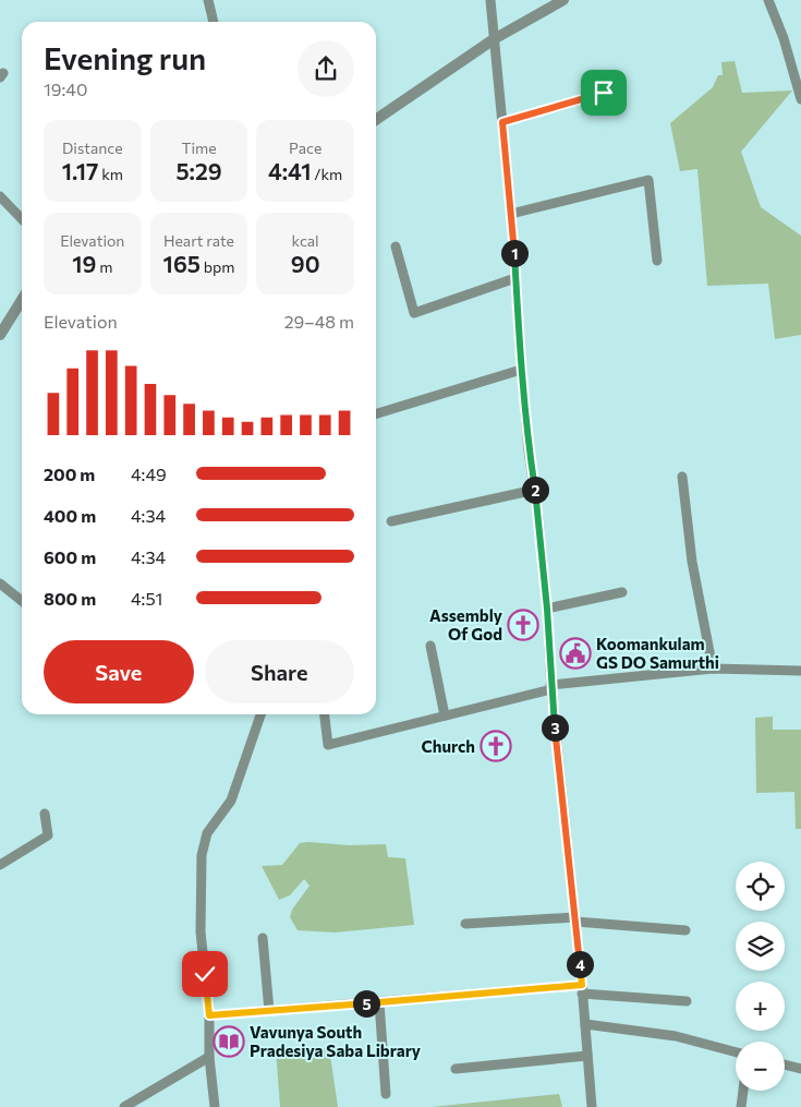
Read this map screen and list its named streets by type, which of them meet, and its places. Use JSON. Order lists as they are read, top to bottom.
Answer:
{
  "places": {
    "church": ["Assembly Of God", "Church"],
    "public building": ["Koomankulam GS DO Samurthi"],
    "library": ["Vavunya South Pradesiya Saba Library"]
  },
  "page": {
    "heading": ["Evening run", "19:40"],
    "stats": [
      ["Distance", "1.17 km"],
      ["Time", "5:29"],
      ["Pace", "4:41 /km"],
      ["Elevation", "19 m"],
      ["Heart rate", "165 bpm"],
      ["kcal", "90"]
    ],
    "pins": [
      "1",
      "2",
      "3",
      "4",
      "5"
    ],
    "chart": ["Elevation", "29–48 m"],
    "list": [
      {
        "name": "200 m",
        "note": "4:49"
      },
      {
        "name": "400 m",
        "note": "4:34"
      },
      {
        "name": "600 m",
        "note": "4:34"
      },
      {
        "name": "800 m",
        "note": "4:51"
      }
    ],
    "buttons": ["Save", "Share"],
    "map_buttons": ["+", "−"]
  }
}
